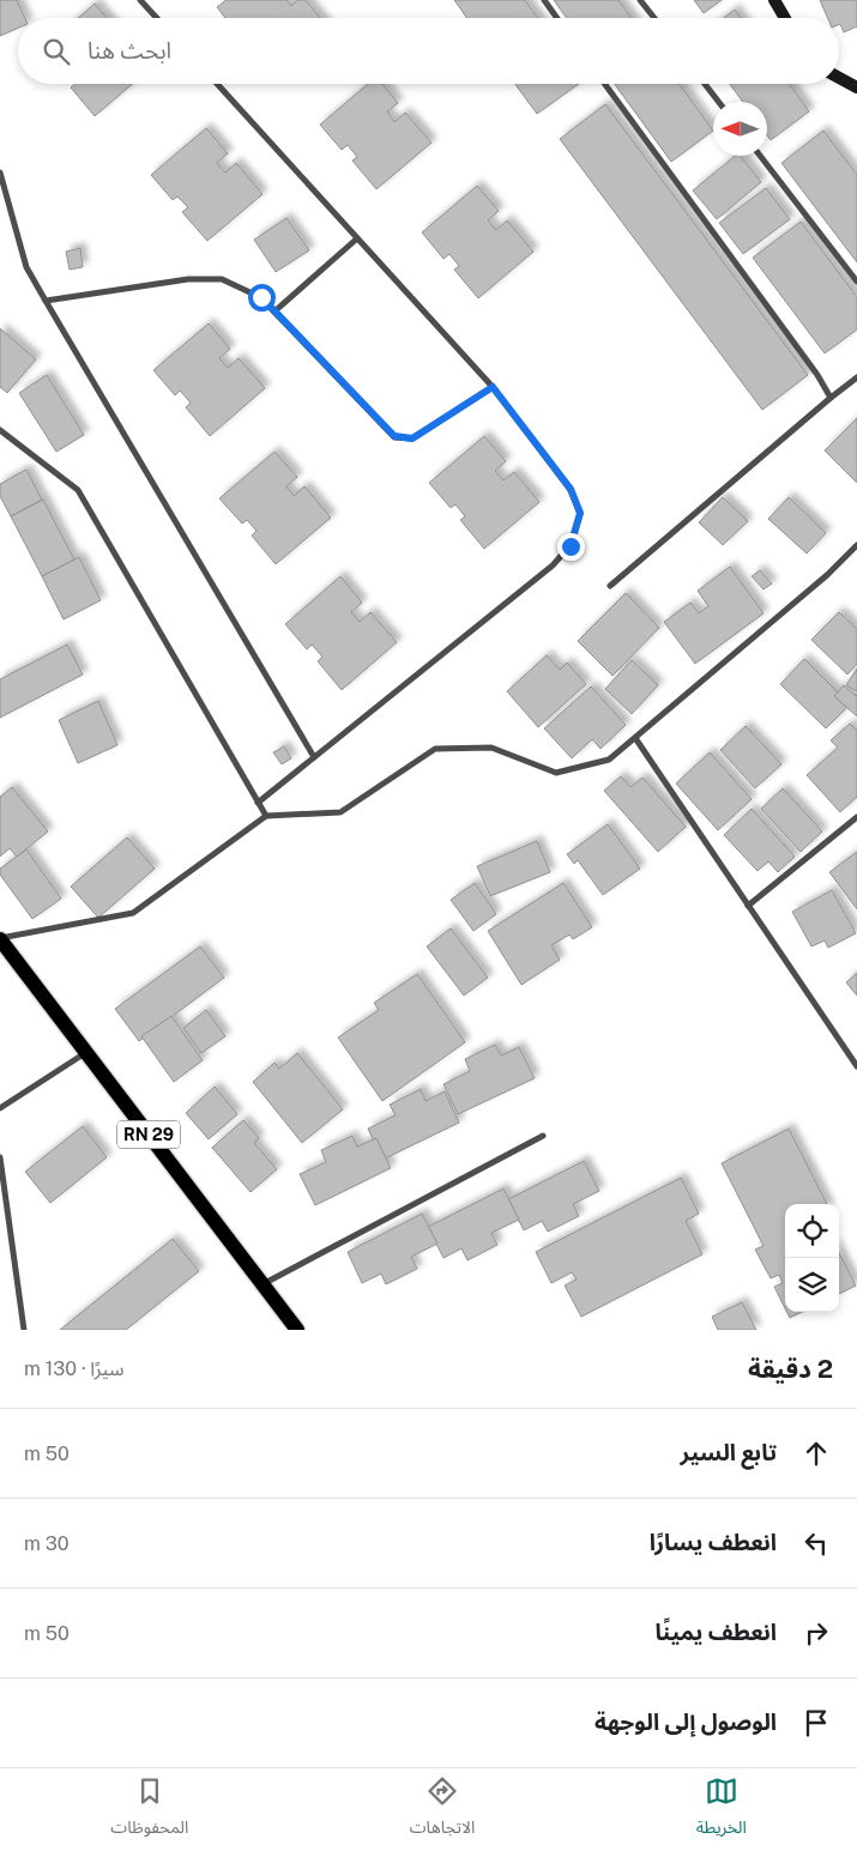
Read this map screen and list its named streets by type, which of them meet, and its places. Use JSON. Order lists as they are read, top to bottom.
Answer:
{
  "streets": {
    "main road": ["RN 29"]
  },
  "north": "left",
  "page": {
    "search": "ابحث هنا",
    "heading": ["2 دقيقة", "سيرًا · 130 m"],
    "list": [
      ["تابع السير", "50 m"],
      ["انعطف يسارًا", "30 m"],
      ["انعطف يمينًا", "50 m"],
      "الوصول إلى الوجهة"
    ],
    "nav": ["الخريطة", "الاتجاهات", "المحفوظات"]
  }
}
